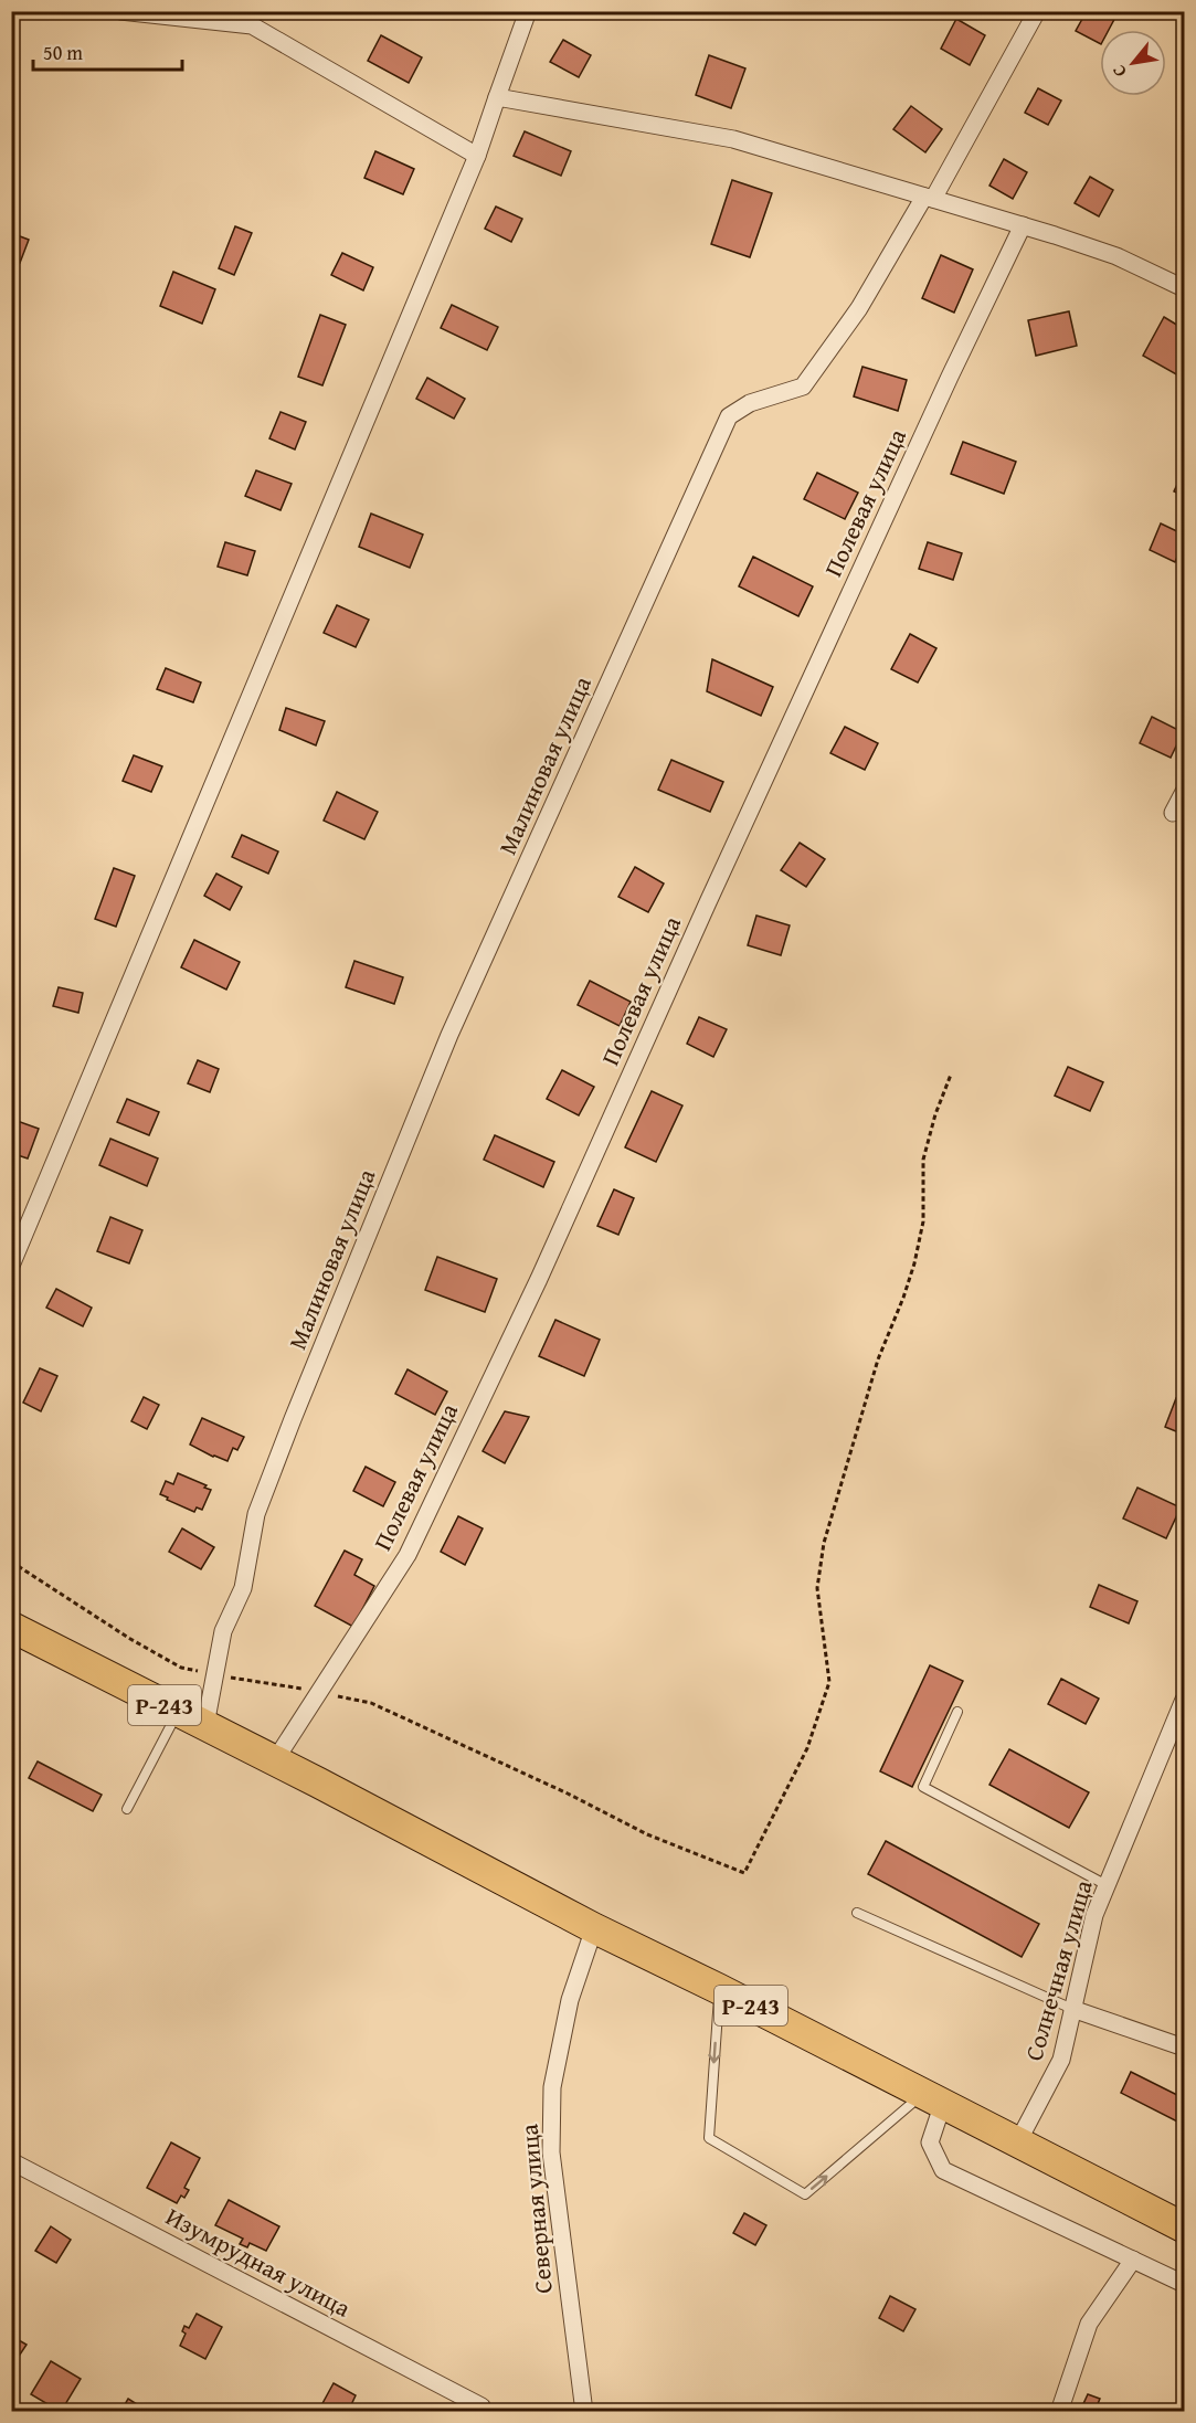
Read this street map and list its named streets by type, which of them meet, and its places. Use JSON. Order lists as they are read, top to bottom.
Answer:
{
  "streets": {
    "highway": ["Р-243"],
    "street": [
      "Полевая улица",
      "Малиновая улица",
      "Солнечная улица",
      "Северная улица",
      "Изумрудная улица"
    ]
  },
  "crossings": [
    ["Полевая улица", "Р-243"],
    ["Малиновая улица", "Р-243"],
    ["Р-243", "Солнечная улица"],
    ["Р-243", "Северная улица"]
  ],
  "scale_bar": "50 m",
  "north": "bottom left"
}
